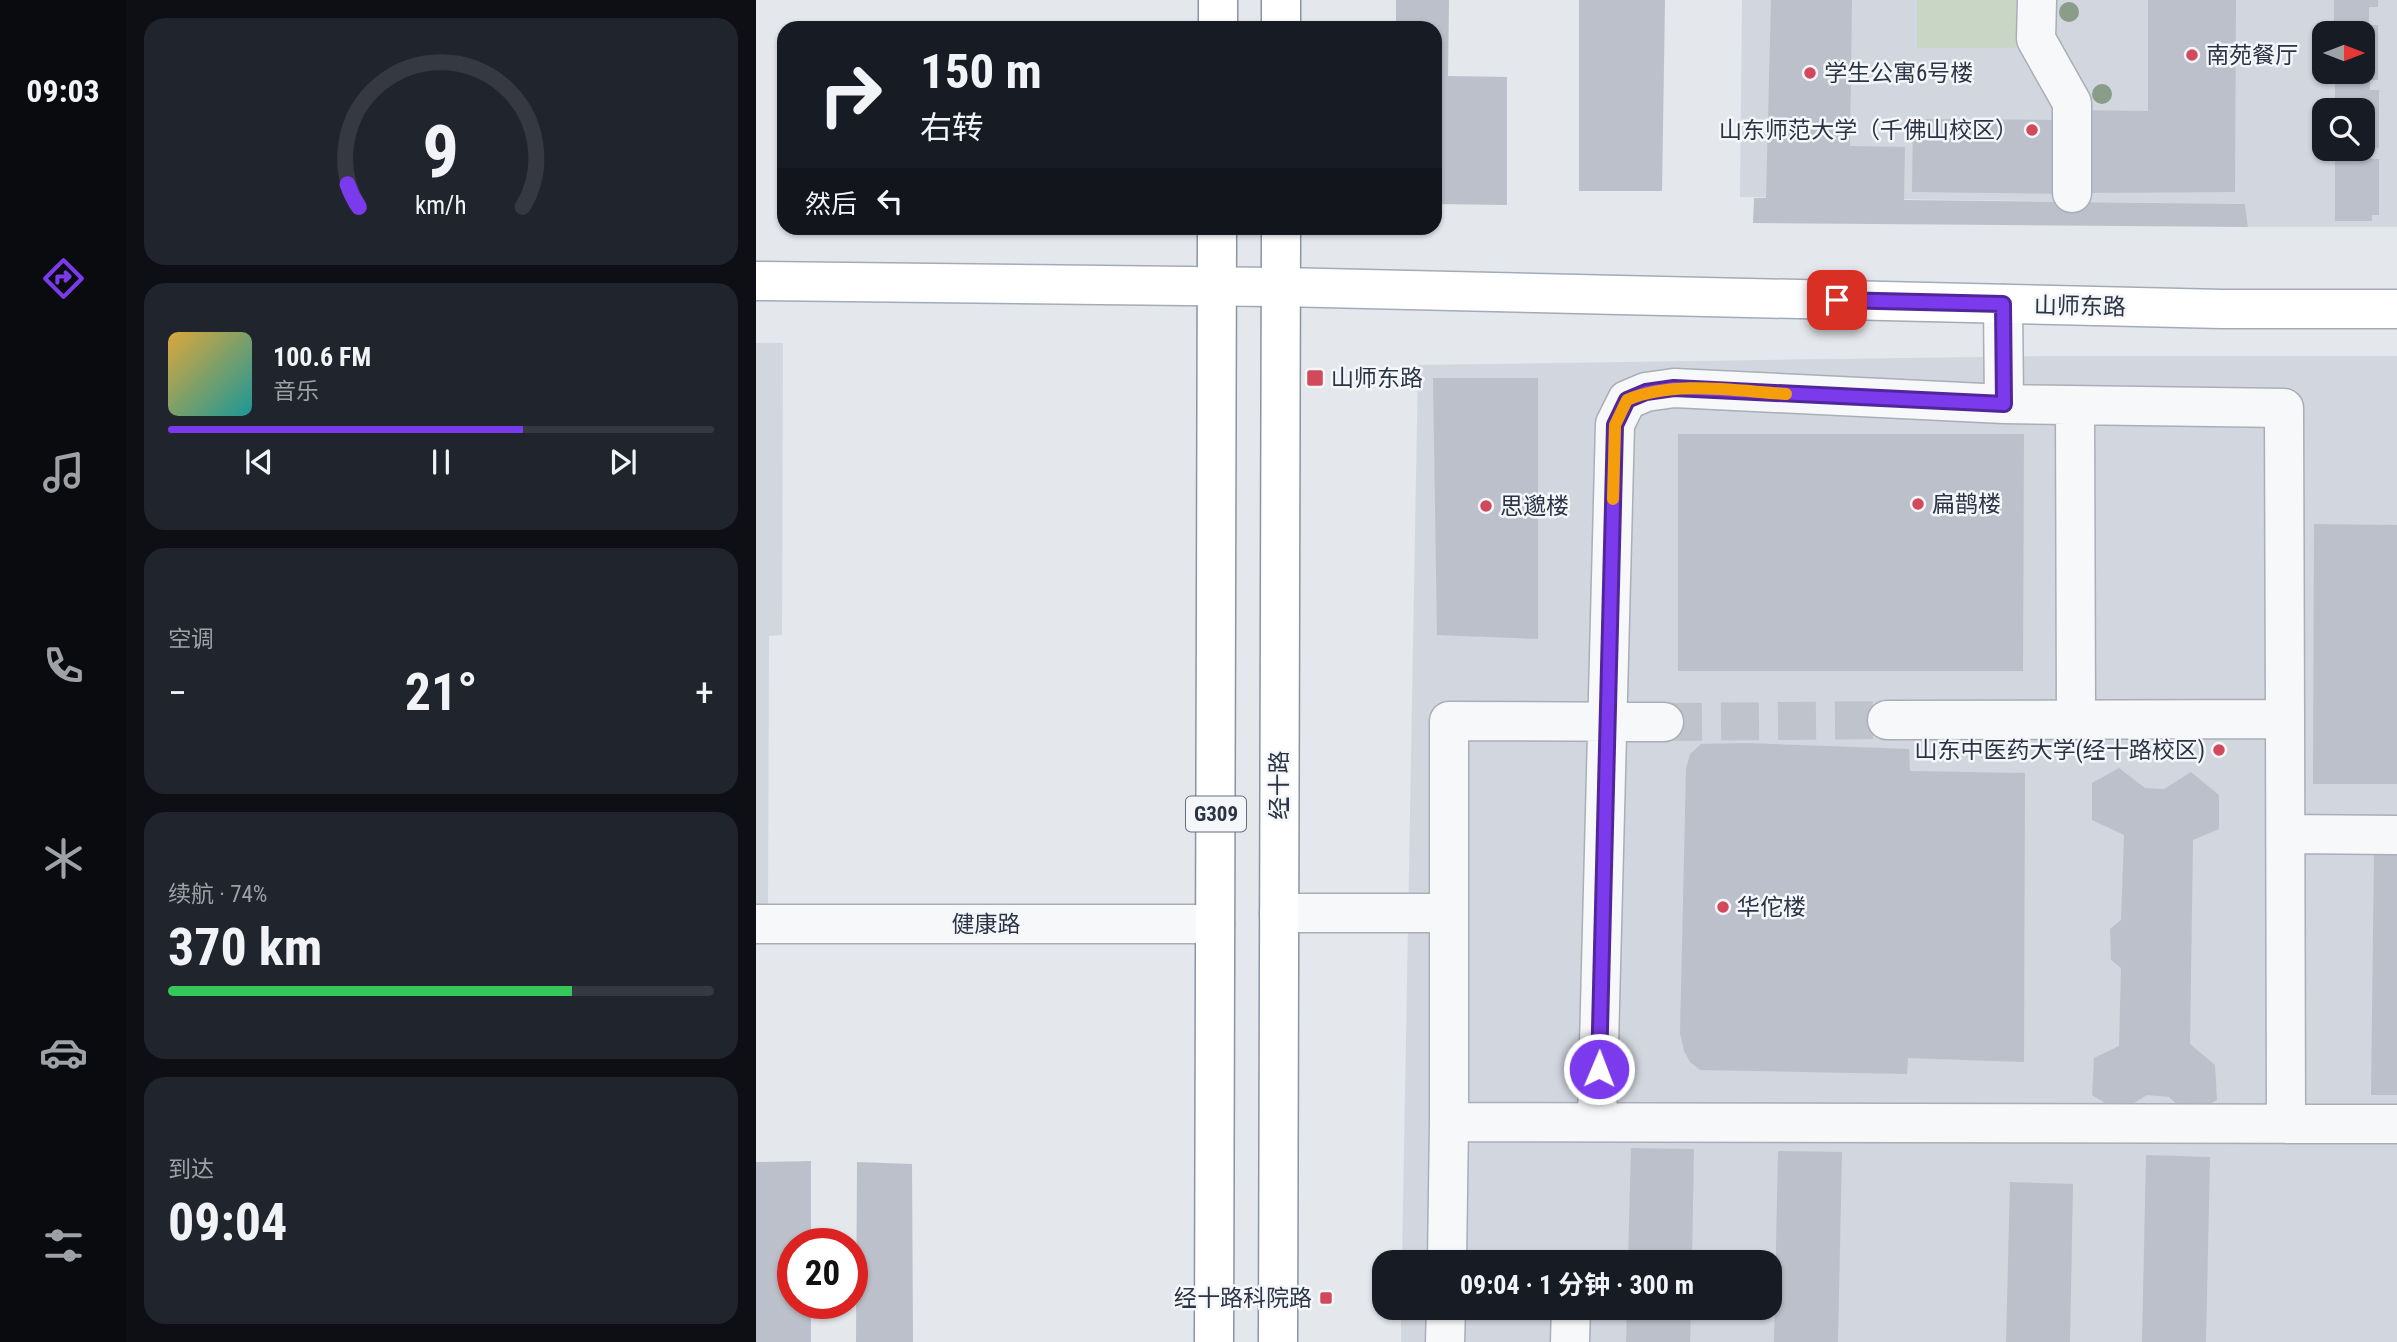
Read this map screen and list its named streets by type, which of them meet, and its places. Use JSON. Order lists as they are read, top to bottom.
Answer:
{
  "streets": {
    "main road": ["山师东路", "经十路", "G309"],
    "street": ["健康路"]
  },
  "crossings": [
    ["山师东路", "经十路"],
    ["山师东路", "G309"],
    ["G309", "健康路"]
  ],
  "places": {
    "other": [
      "南苑餐厅",
      "学生公寓6号楼",
      "山东师范大学（千佛山校区）",
      "扁鹊楼",
      "思邈楼",
      "山东中医药大学(经十路校区)",
      "华佗楼"
    ],
    "transit": ["山师东路", "经十路科院路"]
  },
  "north": "right",
  "page": {
    "tabs": "09:03",
    "turn": ["150 m", "右转"],
    "then": "然后",
    "song": ["100.6 FM", "音乐"],
    "tile": [
      "空调",
      ["续航 · 74%", "370 km"],
      ["到达", "09:04"]
    ],
    "heat": ["−", "21°", "+"],
    "limit": "20",
    "trip": "09:04 · 1 分钟 · 300 m",
    "gauge": ["9", "km/h"]
  }
}
